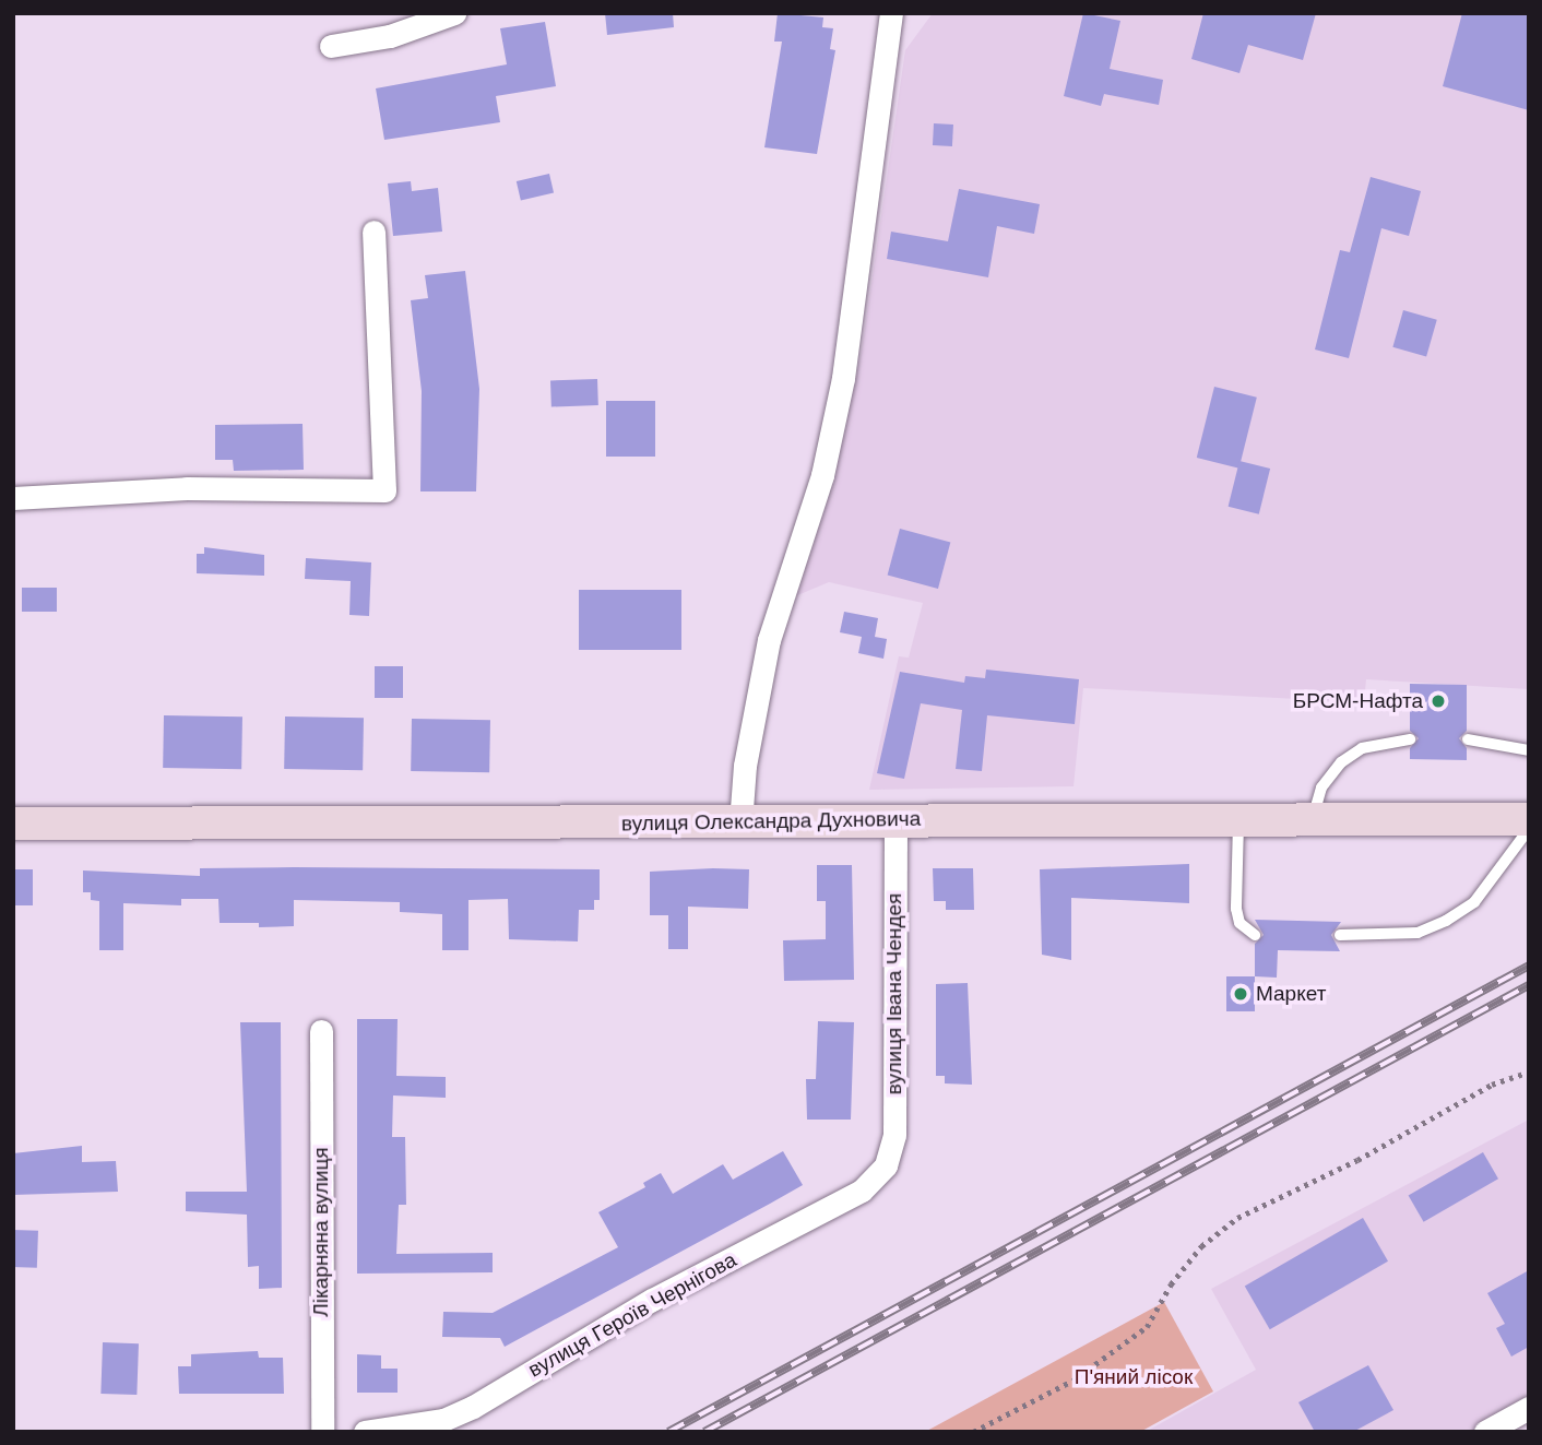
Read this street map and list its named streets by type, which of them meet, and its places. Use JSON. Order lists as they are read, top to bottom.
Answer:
{
  "streets": {
    "main road": ["вулиця Олександра Духновича"],
    "street": ["вулиця Івана Чендея", "Лікарняна вулиця", "вулиця Героїв Чернігова"]
  },
  "crossings": [
    ["вулиця Олександра Духновича", "вулиця Івана Чендея"],
    ["вулиця Івана Чендея", "вулиця Героїв Чернігова"]
  ],
  "parks": ["П'яний лісок"],
  "places": ["БРСМ-Нафта", "Маркет"]
}
